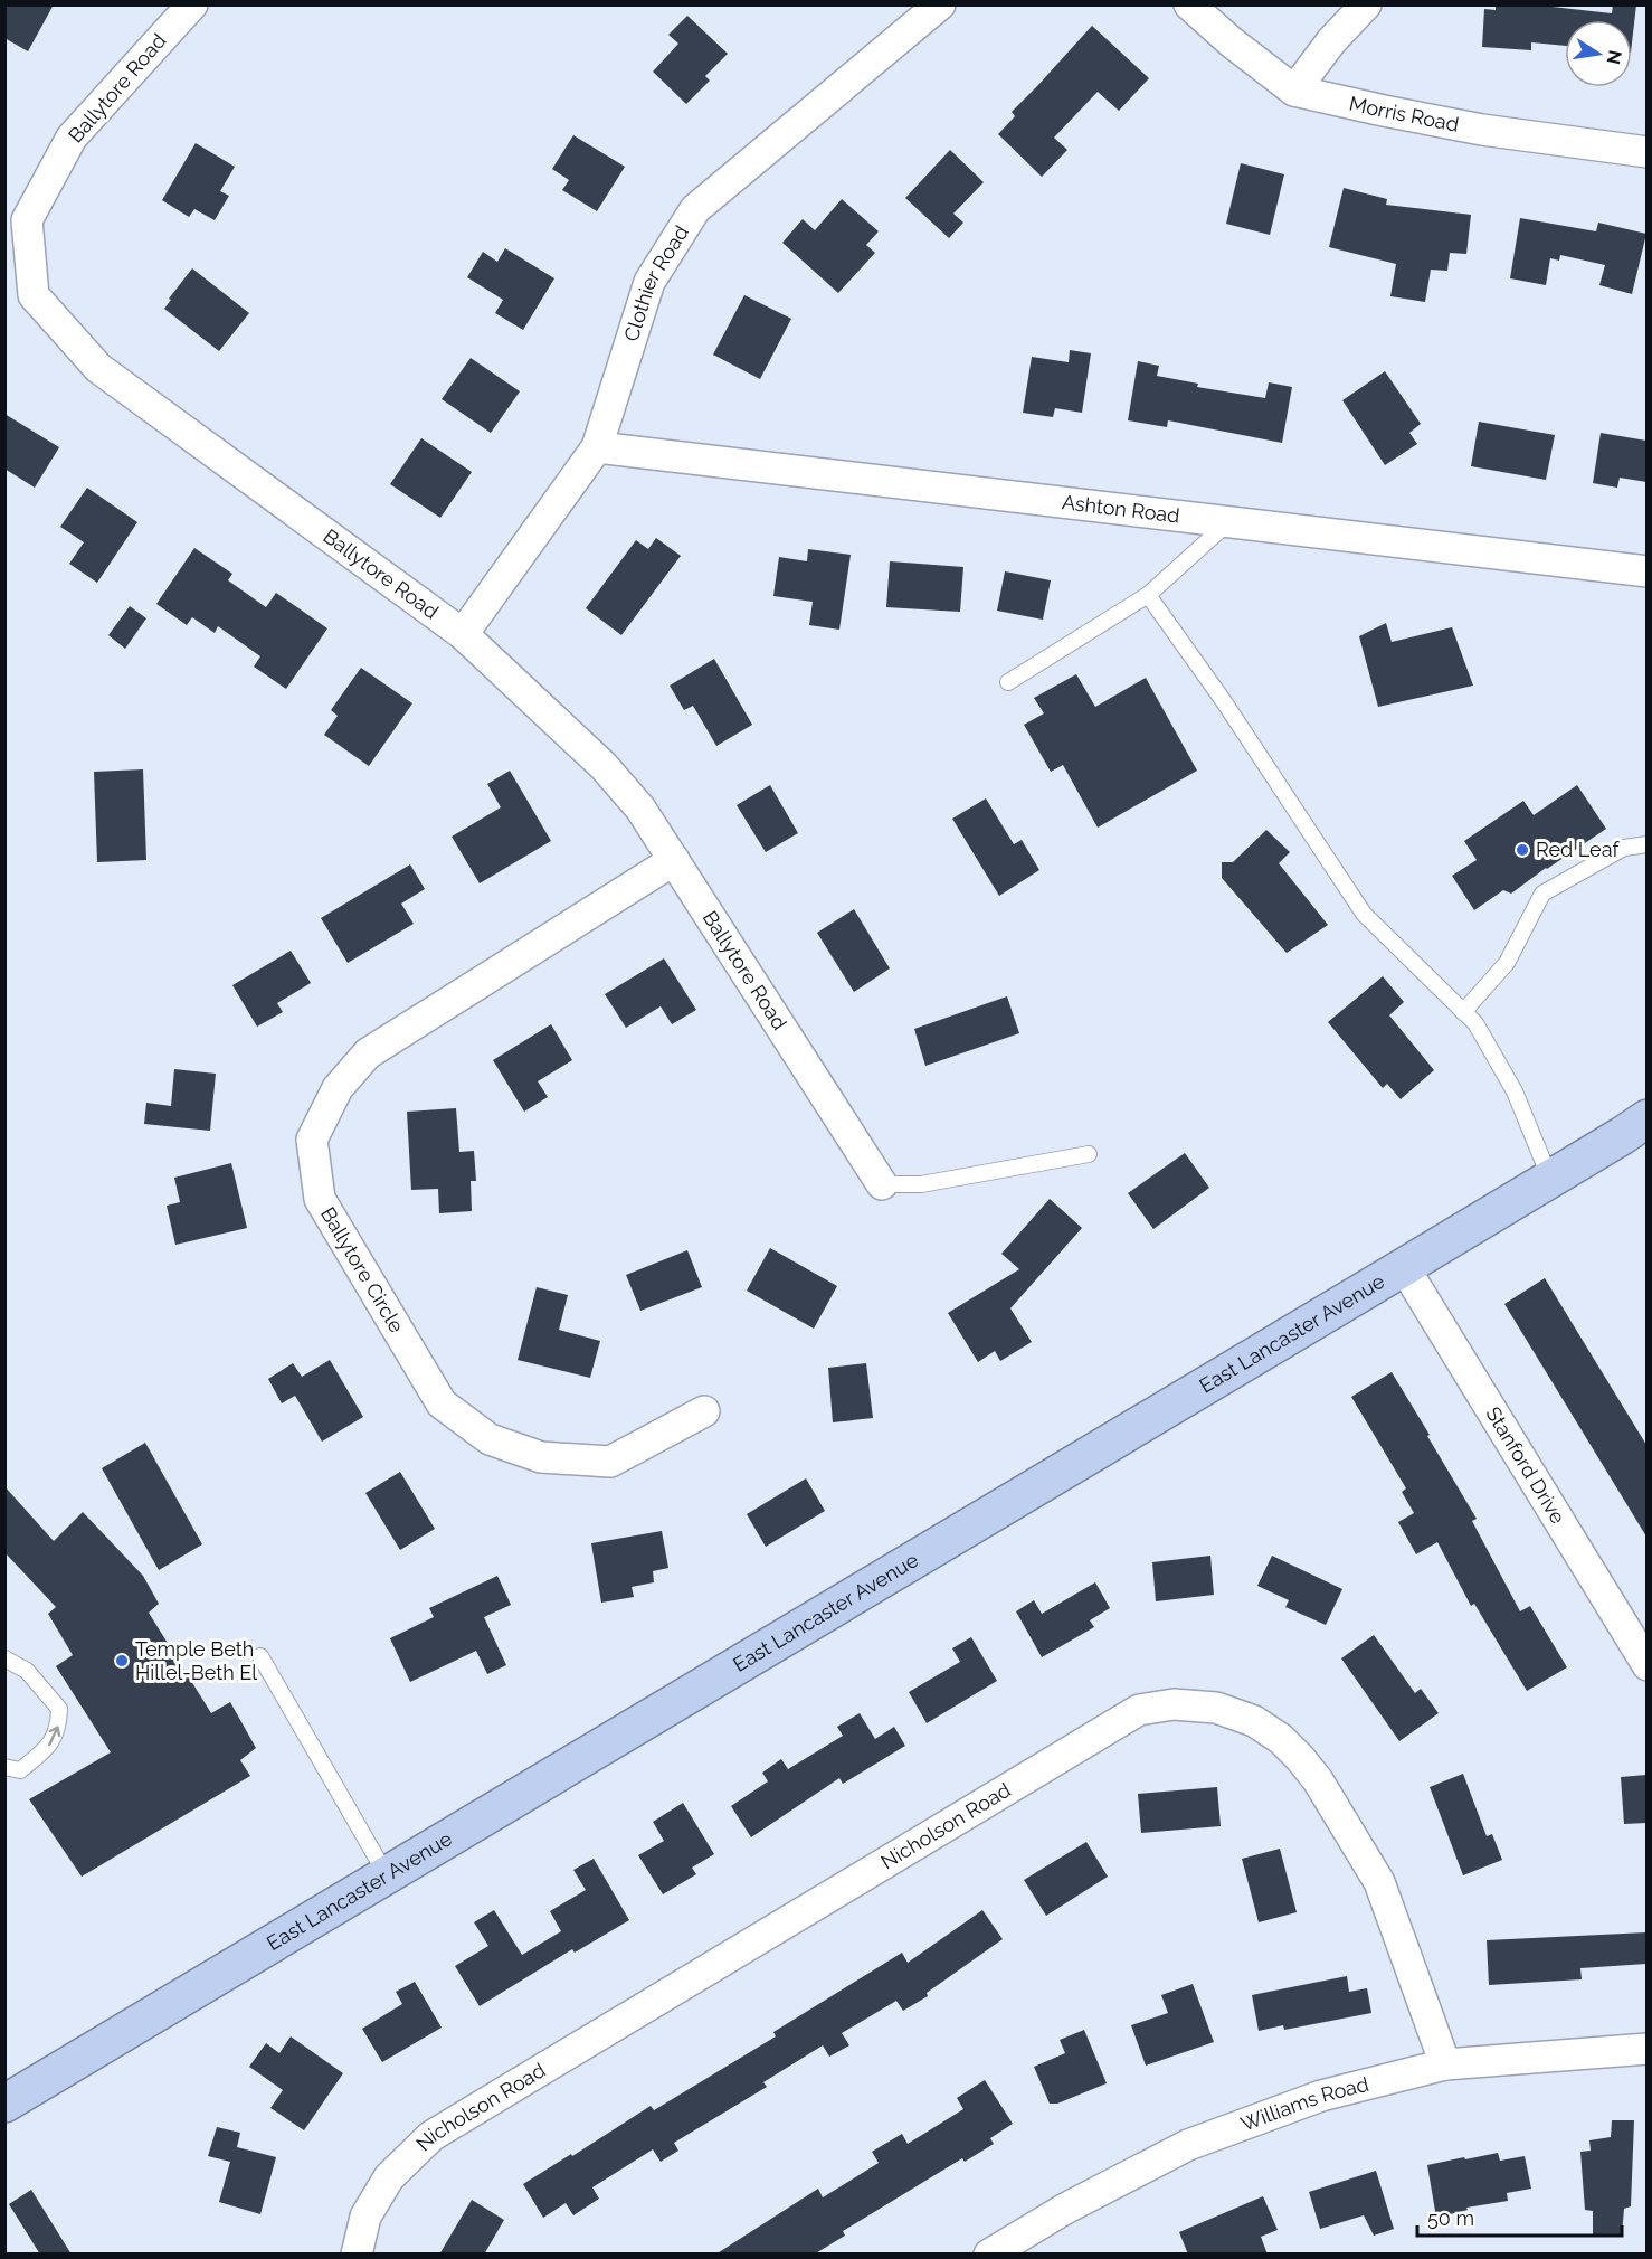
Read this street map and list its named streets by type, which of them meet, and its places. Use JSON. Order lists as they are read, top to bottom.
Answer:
{
  "streets": {
    "highway": ["East Lancaster Avenue"],
    "street": [
      "Ballytore Road",
      "Morris Road",
      "Clothier Road",
      "Ashton Road",
      "Ballytore Circle",
      "Stanford Drive",
      "Nicholson Road",
      "Williams Road"
    ]
  },
  "crossings": [
    ["Ballytore Road", "Clothier Road"],
    ["Ballytore Road", "Ballytore Circle"],
    ["Clothier Road", "Ashton Road"],
    ["East Lancaster Avenue", "Stanford Drive"],
    ["Nicholson Road", "Williams Road"]
  ],
  "places": ["Red Leaf", "Temple Beth Hillel-Beth El"],
  "scale_bar": "50 m",
  "north": "right"
}
